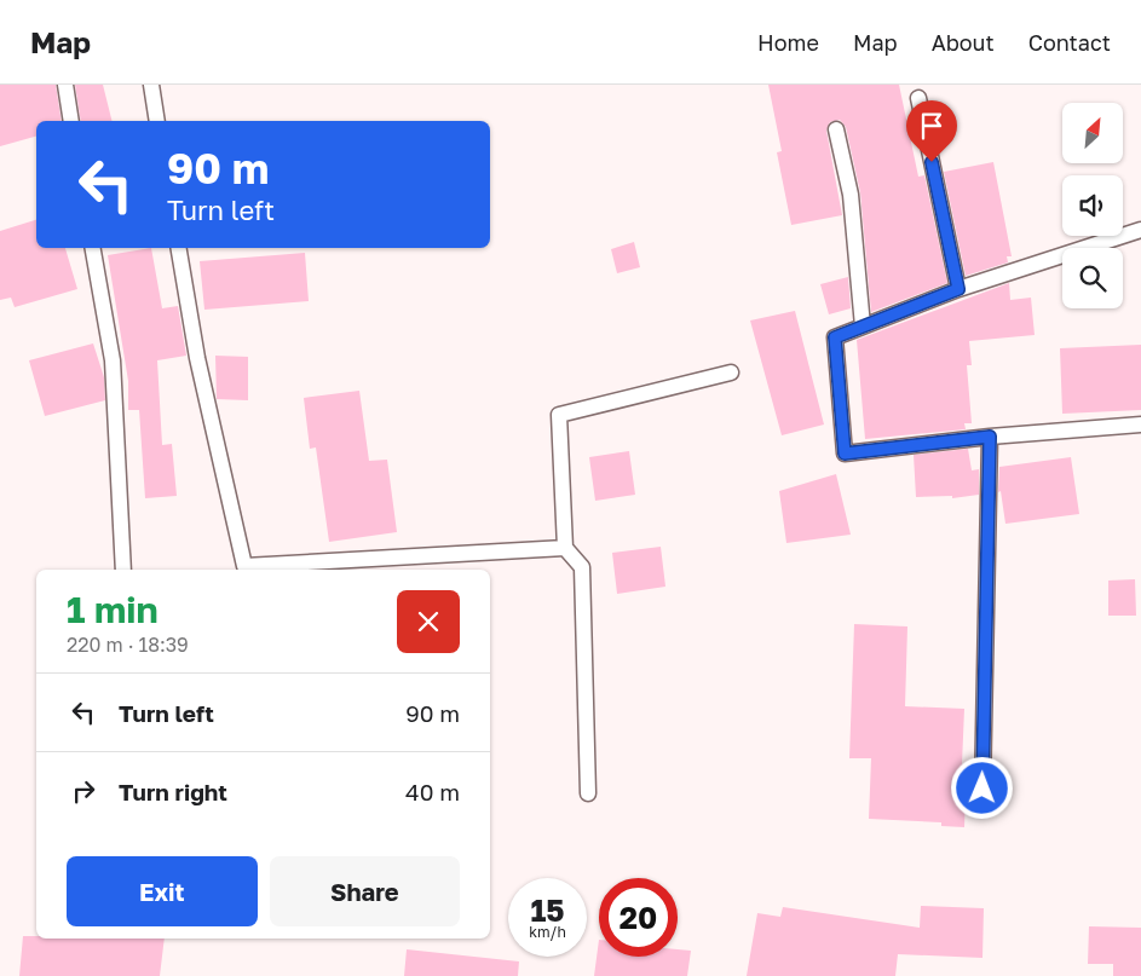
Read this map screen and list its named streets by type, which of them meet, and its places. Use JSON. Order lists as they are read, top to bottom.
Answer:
{
  "north": "top right",
  "page": {
    "header": "Map",
    "nav": [
      "Home",
      "Map",
      "About",
      "Contact"
    ],
    "turn": ["90 m", "Turn left"],
    "heading": ["1 min", "220 m · 18:39"],
    "list": [
      {
        "name": "Turn left",
        "value": "90 m"
      },
      {
        "name": "Turn right",
        "value": "40 m"
      }
    ],
    "buttons": ["Exit", "Share"],
    "speed": "15 km/h",
    "limit": "20"
  }
}
